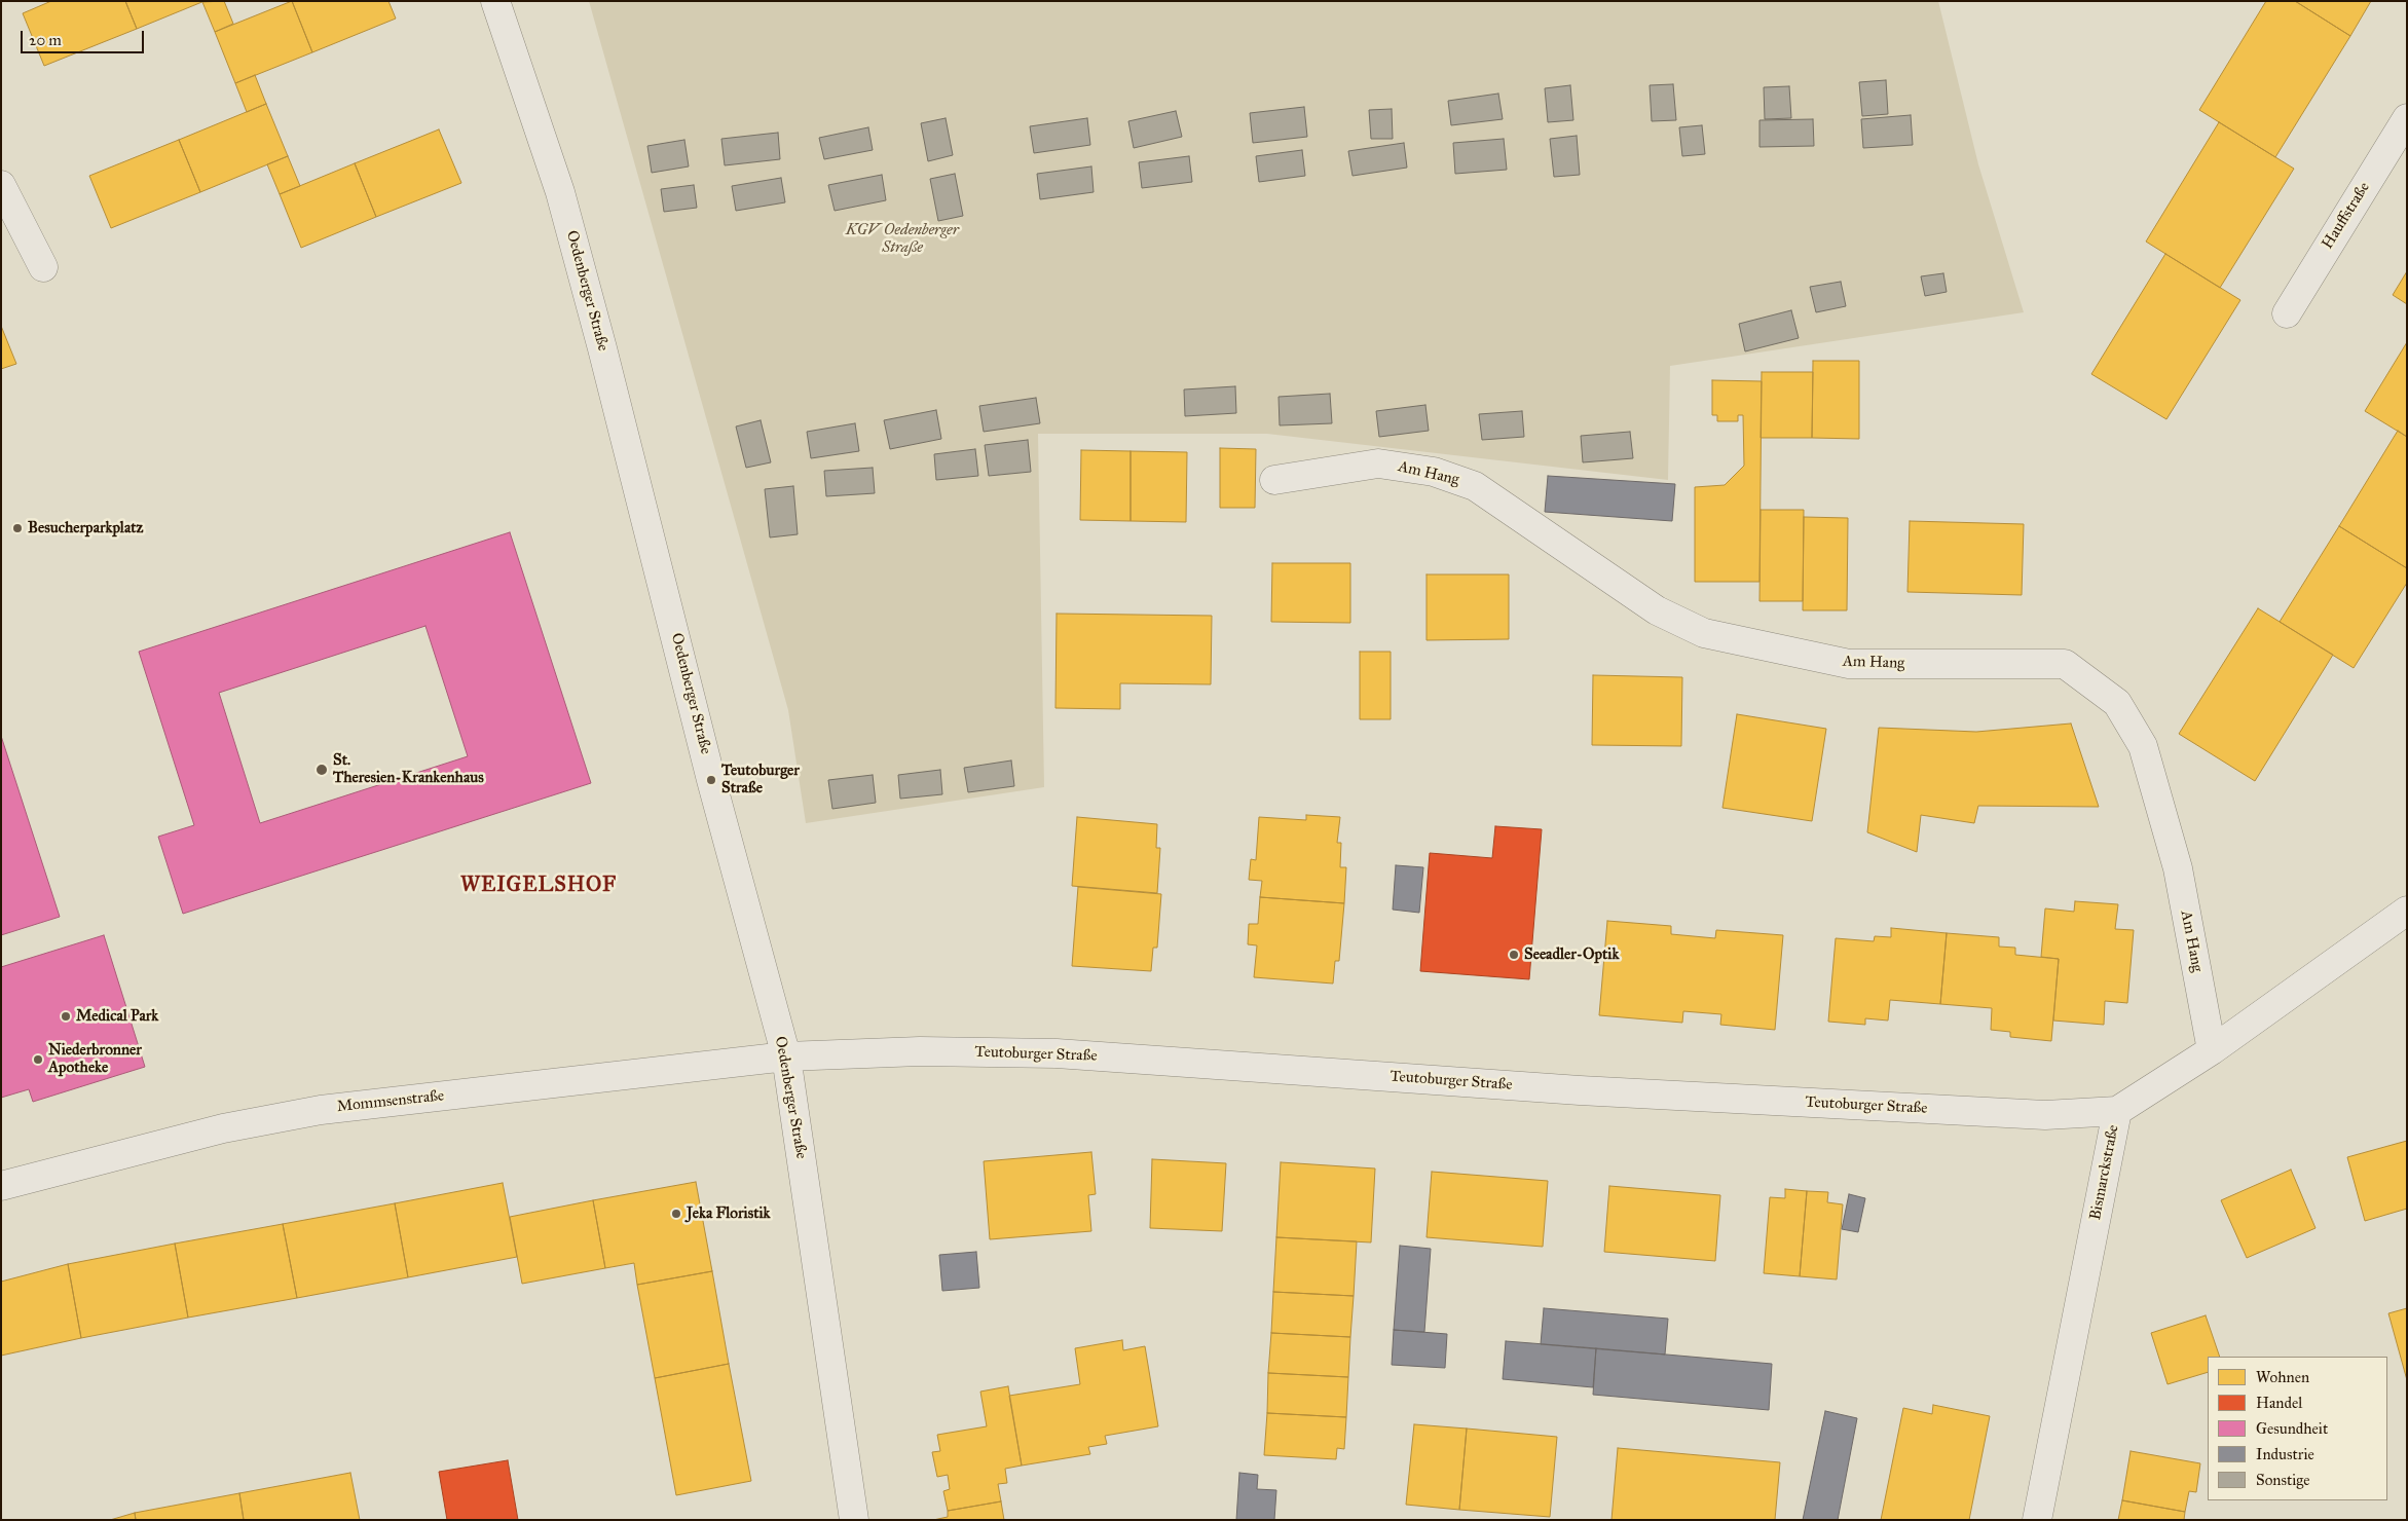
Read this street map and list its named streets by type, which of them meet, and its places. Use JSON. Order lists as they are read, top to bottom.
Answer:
{
  "streets": {
    "street": [
      "Hauffstraße",
      "Oedenberger Straße",
      "Am Hang",
      "Teutoburger Straße",
      "Mommsenstraße",
      "Bismarckstraße"
    ]
  },
  "crossings": [
    ["Oedenberger Straße", "Teutoburger Straße"],
    ["Oedenberger Straße", "Mommsenstraße"],
    ["Am Hang", "Bismarckstraße"],
    ["Teutoburger Straße", "Mommsenstraße"],
    ["Teutoburger Straße", "Bismarckstraße"]
  ],
  "districts": ["WEIGELSHOF"],
  "parks": ["KGV Oedenberger Straße"],
  "places": [
    "Besucherparkplatz",
    "St. Theresien-Krankenhaus",
    "Teutoburger Straße",
    "Seeadler-Optik",
    "Medical Park",
    "Niederbronner Apotheke",
    "Jeka Floristik"
  ],
  "legend": [
    "Wohnen",
    "Handel",
    "Gesundheit",
    "Industrie",
    "Sonstige"
  ],
  "scale_bar": "20 m"
}
